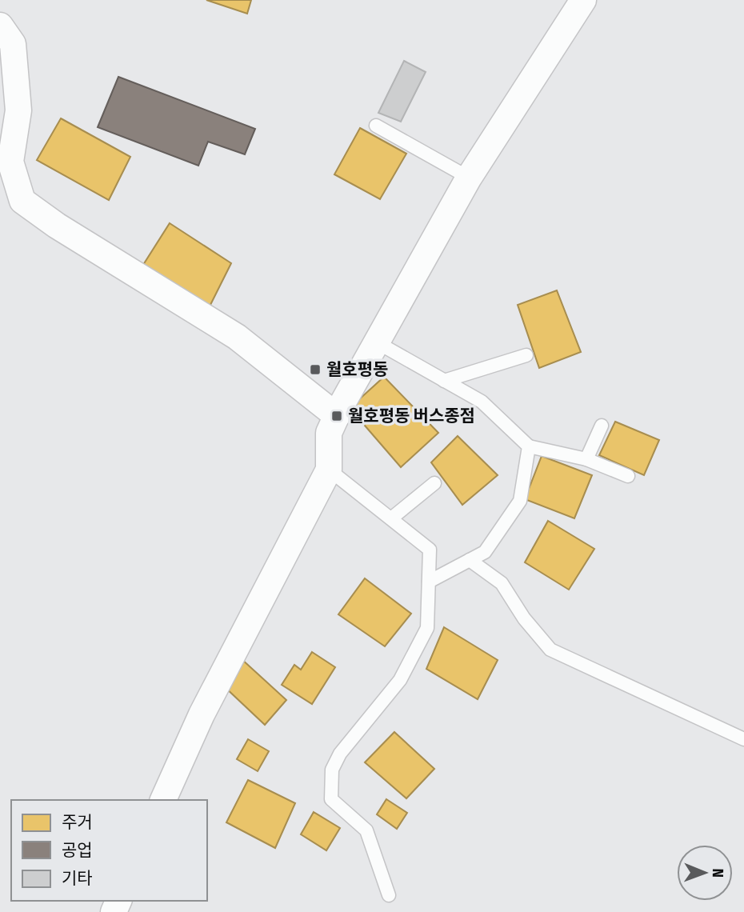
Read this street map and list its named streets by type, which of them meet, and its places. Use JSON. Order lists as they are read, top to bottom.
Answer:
{
  "places": {
    "transit": ["월호평동", "월호평동 버스종점"]
  },
  "legend": ["주거", "공업", "기타"],
  "north": "right"
}
